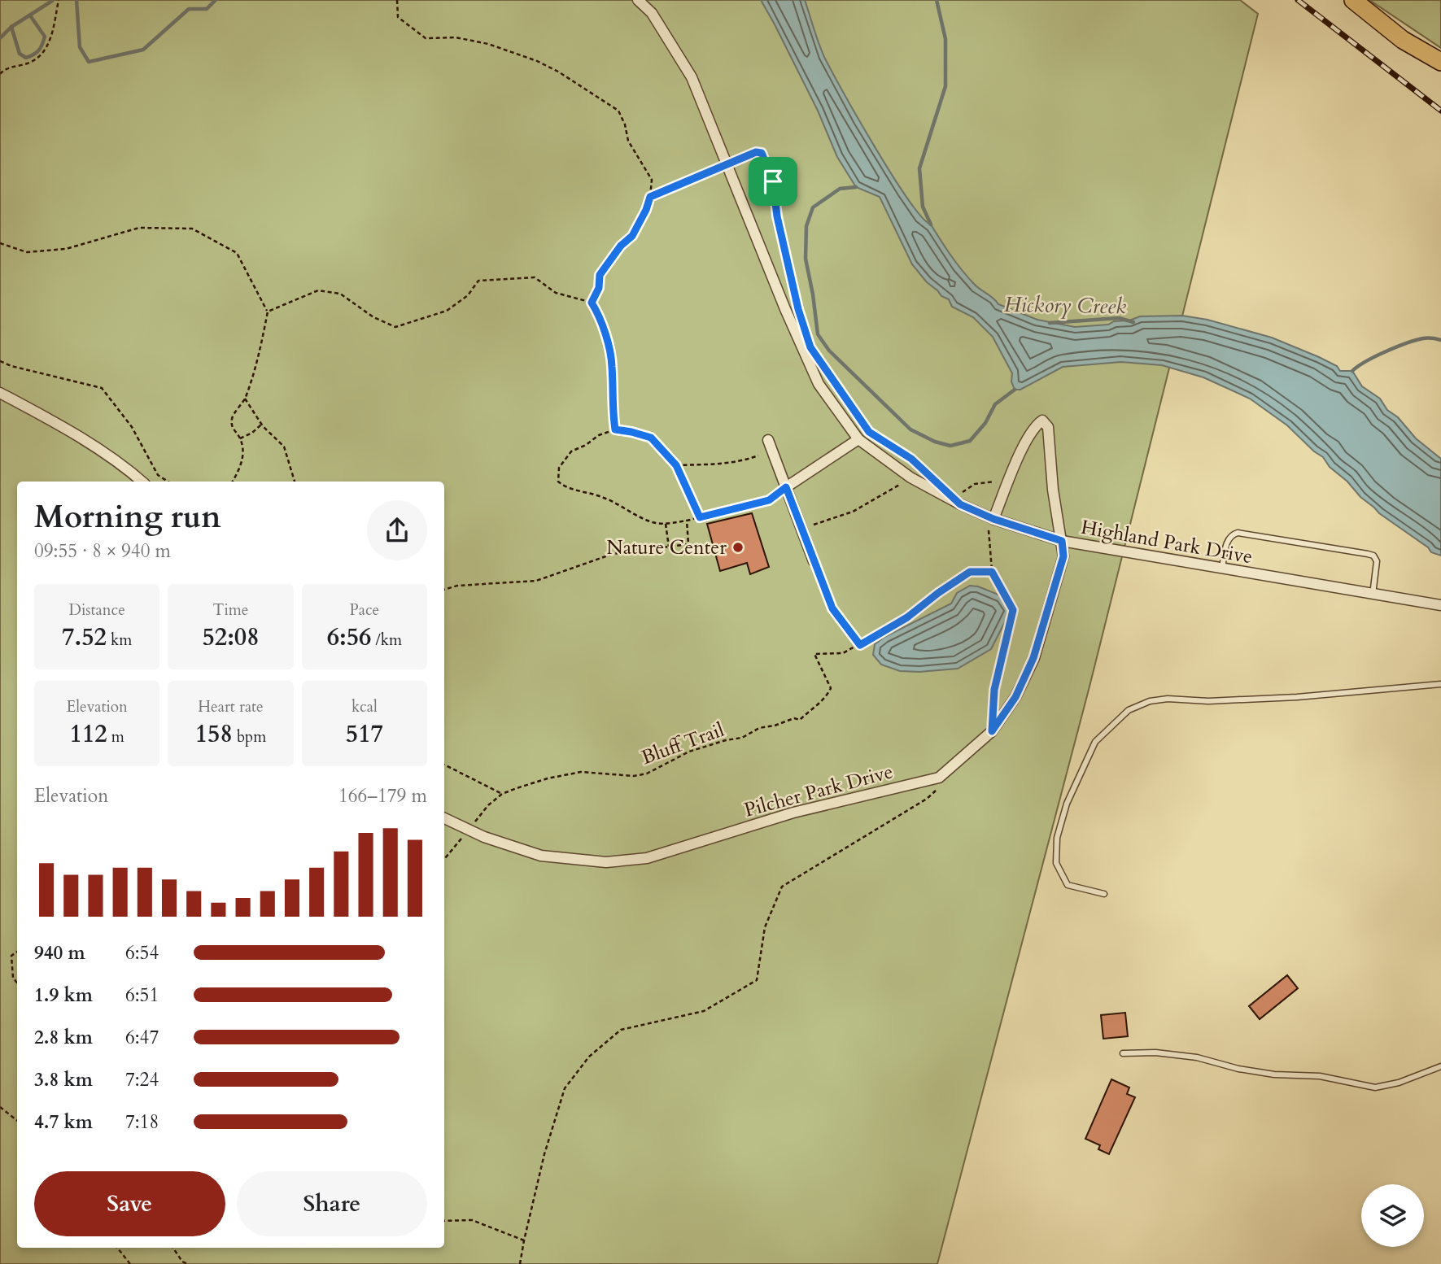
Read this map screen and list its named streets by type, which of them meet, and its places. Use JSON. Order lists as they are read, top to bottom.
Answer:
{
  "streets": {
    "street": ["Highland Park Drive", "Pilcher Park Drive"],
    "path": ["Bluff Trail"]
  },
  "crossings": [
    ["Highland Park Drive", "Pilcher Park Drive"],
    ["Bluff Trail", "Pilcher Park Drive"]
  ],
  "water": ["Hickory Creek"],
  "places": ["Nature Center"],
  "page": {
    "heading": ["Morning run", "09:55 · 8 × 940 m"],
    "stats": [
      ["Distance", "7.52 km"],
      ["Time", "52:08"],
      ["Pace", "6:56 /km"],
      ["Elevation", "112 m"],
      ["Heart rate", "158 bpm"],
      ["kcal", "517"]
    ],
    "chart": ["Elevation", "166–179 m"],
    "list": [
      {
        "name": "940 m",
        "note": "6:54"
      },
      {
        "name": "1.9 km",
        "note": "6:51"
      },
      {
        "name": "2.8 km",
        "note": "6:47"
      },
      {
        "name": "3.8 km",
        "note": "7:24"
      },
      {
        "name": "4.7 km",
        "note": "7:18"
      }
    ],
    "buttons": ["Save", "Share"]
  }
}
